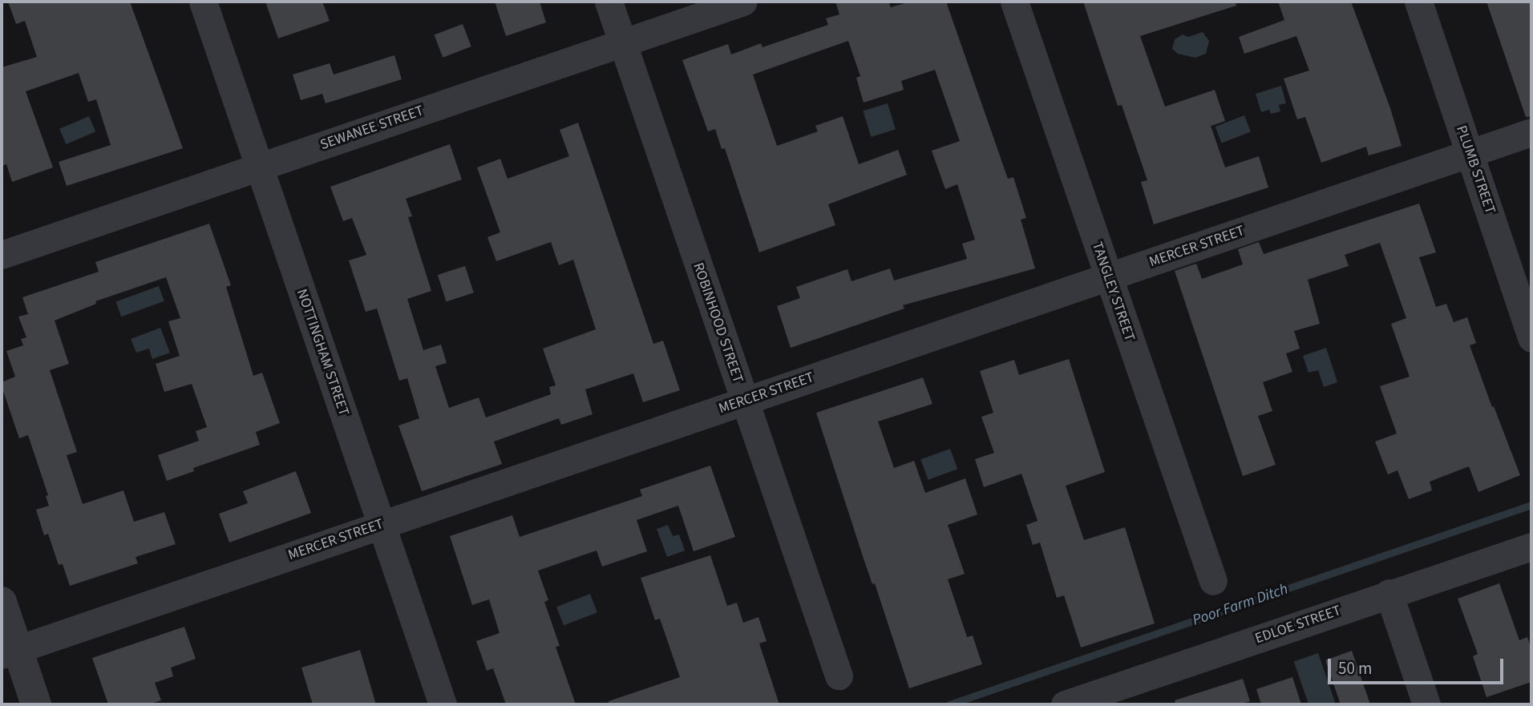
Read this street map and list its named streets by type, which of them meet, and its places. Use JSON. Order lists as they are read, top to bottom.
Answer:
{
  "streets": {
    "street": [
      "SEWANEE STREET",
      "PLUMB STREET",
      "MERCER STREET",
      "TANGLEY STREET",
      "ROBINHOOD STREET",
      "NOTTINGHAM STREET",
      "EDLOE STREET"
    ]
  },
  "crossings": [
    ["SEWANEE STREET", "ROBINHOOD STREET"],
    ["SEWANEE STREET", "NOTTINGHAM STREET"],
    ["PLUMB STREET", "MERCER STREET"],
    ["MERCER STREET", "TANGLEY STREET"],
    ["MERCER STREET", "ROBINHOOD STREET"],
    ["MERCER STREET", "NOTTINGHAM STREET"]
  ],
  "water": ["Poor Farm Ditch"],
  "scale_bar": "50 m"
}
